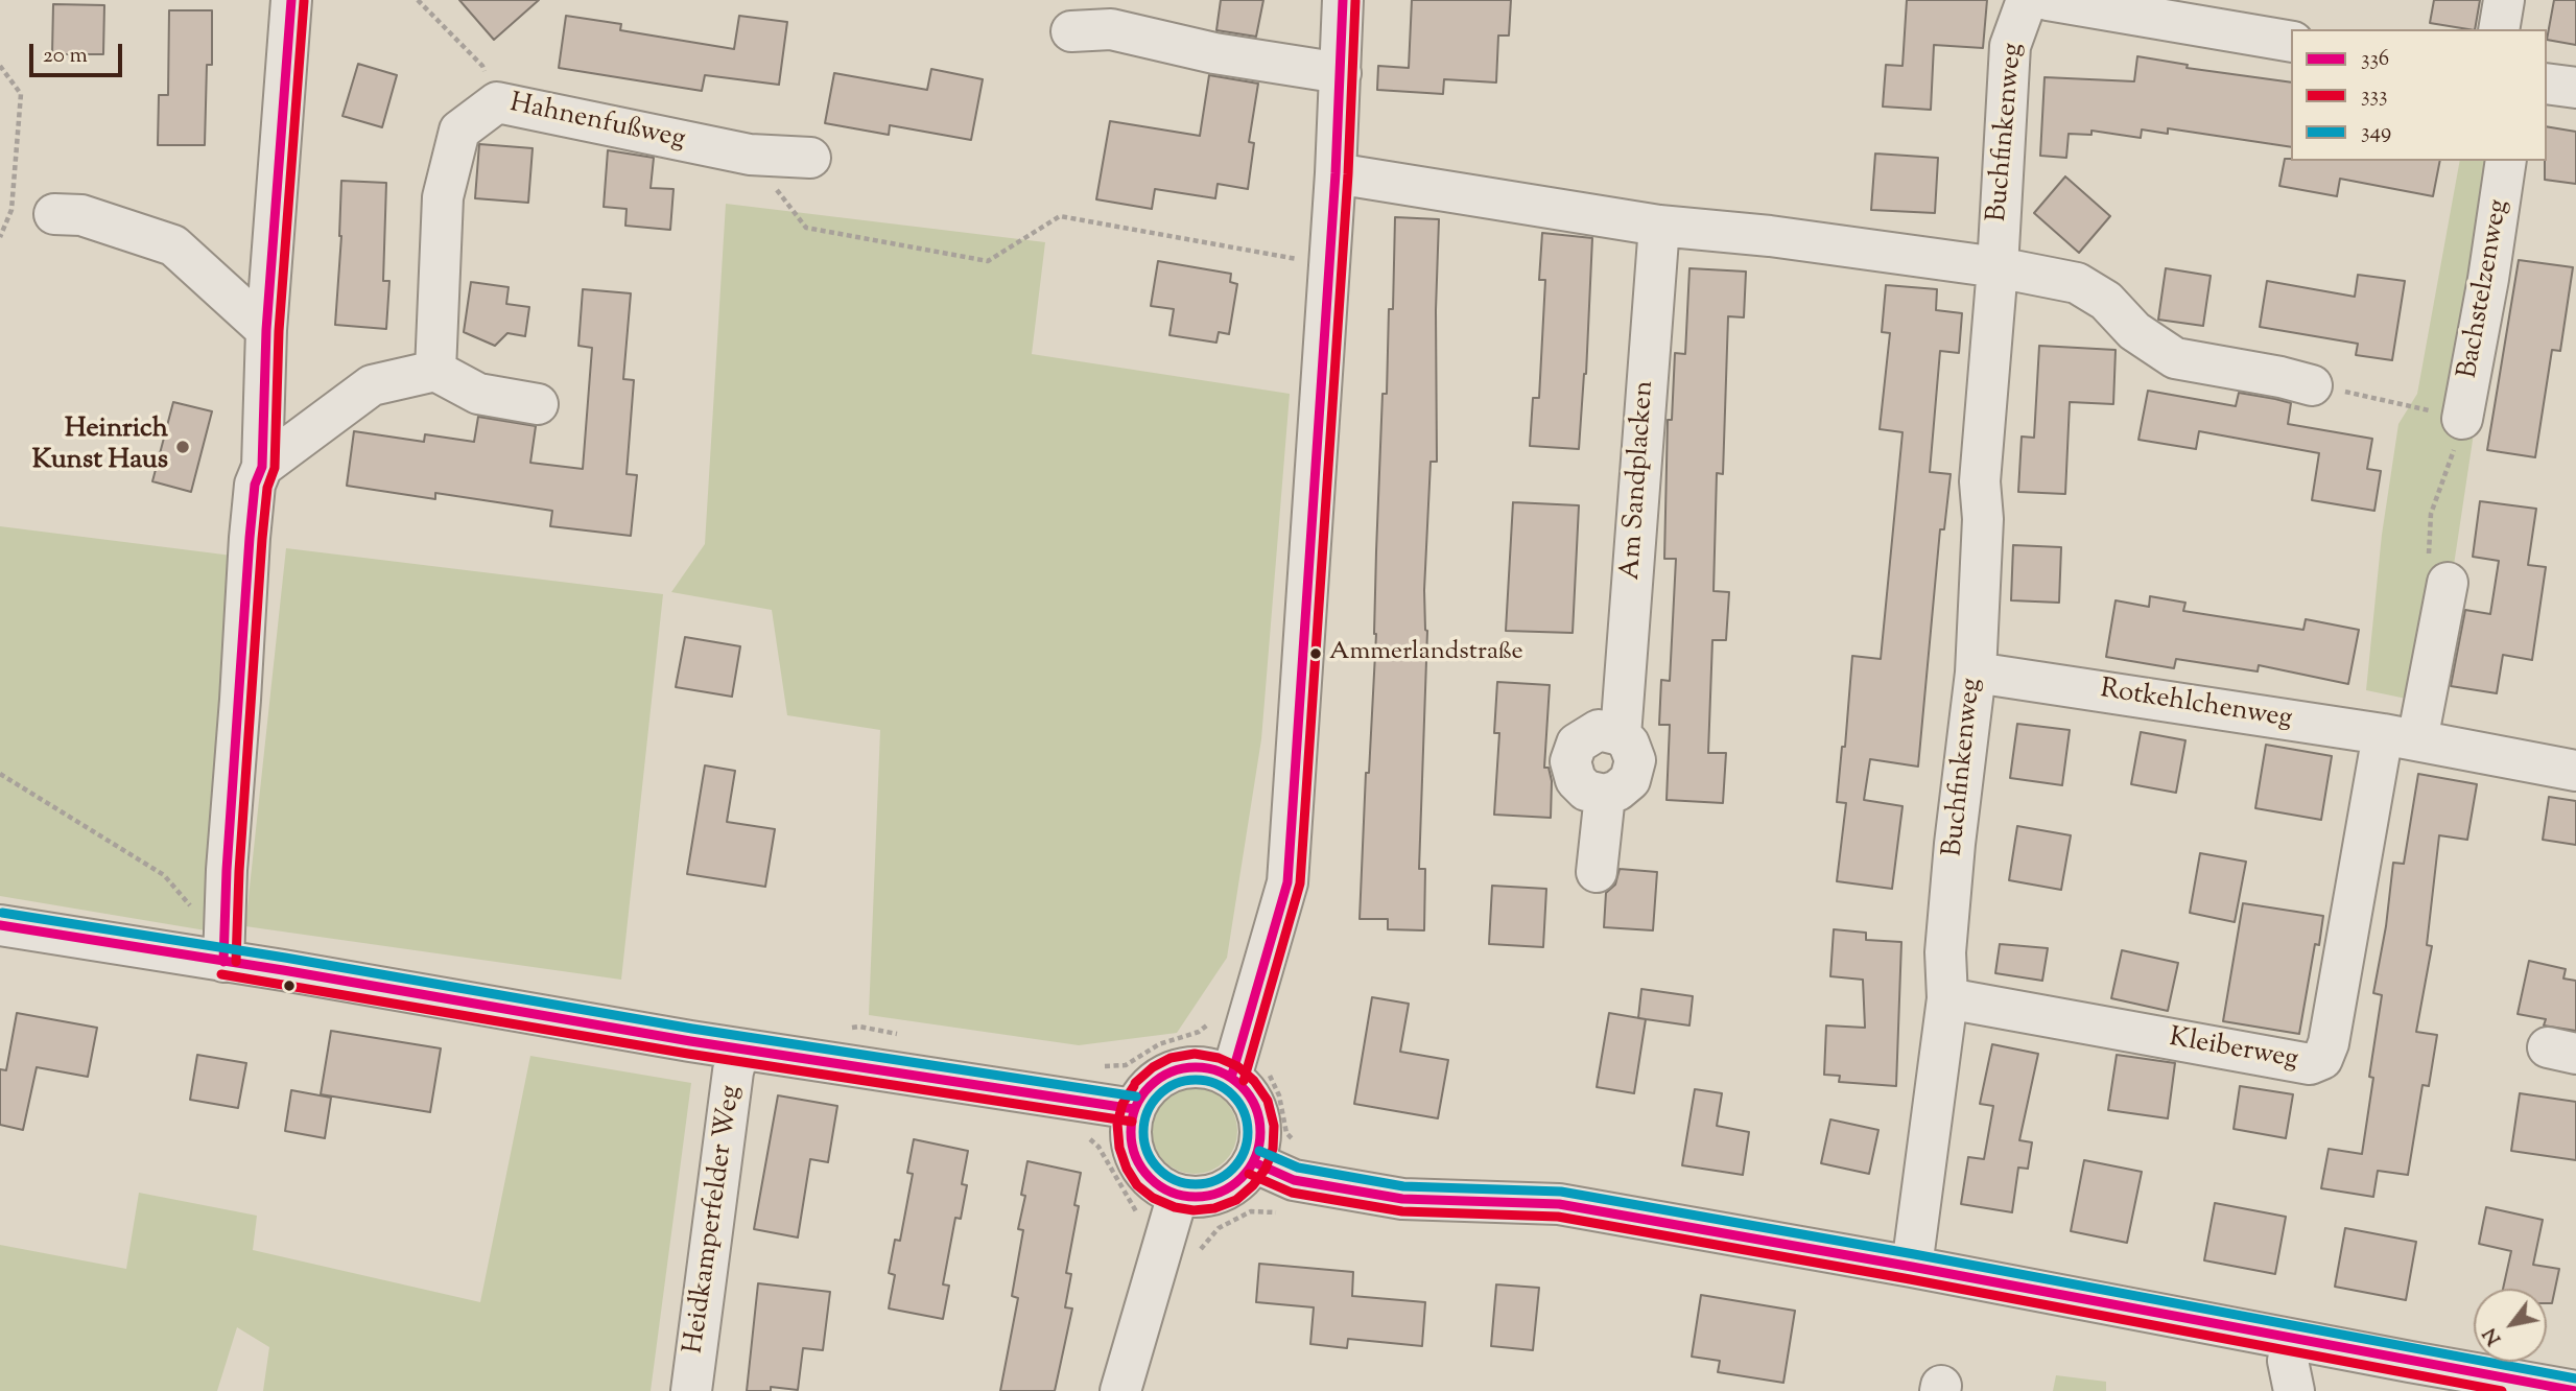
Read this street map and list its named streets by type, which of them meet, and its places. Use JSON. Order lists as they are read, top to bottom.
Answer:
{
  "streets": {
    "street": [
      "Hahnenfußweg",
      "Buchfinkenweg",
      "Bachstelzenweg",
      "Am Sandplacken",
      "Rotkehlchenweg",
      "Kleiberweg",
      "Heidkamperfelder Weg"
    ]
  },
  "crossings": [
    ["Buchfinkenweg", "Rotkehlchenweg"],
    ["Buchfinkenweg", "Kleiberweg"],
    ["Rotkehlchenweg", "Kleiberweg"]
  ],
  "places": ["Heinrich Kunst Haus", "Ammerlandstraße"],
  "lines": ["transit line 336", "transit line 333", "transit line 349"],
  "legend": ["336", "333", "349"],
  "scale_bar": "20 m",
  "north": "bottom left"
}
